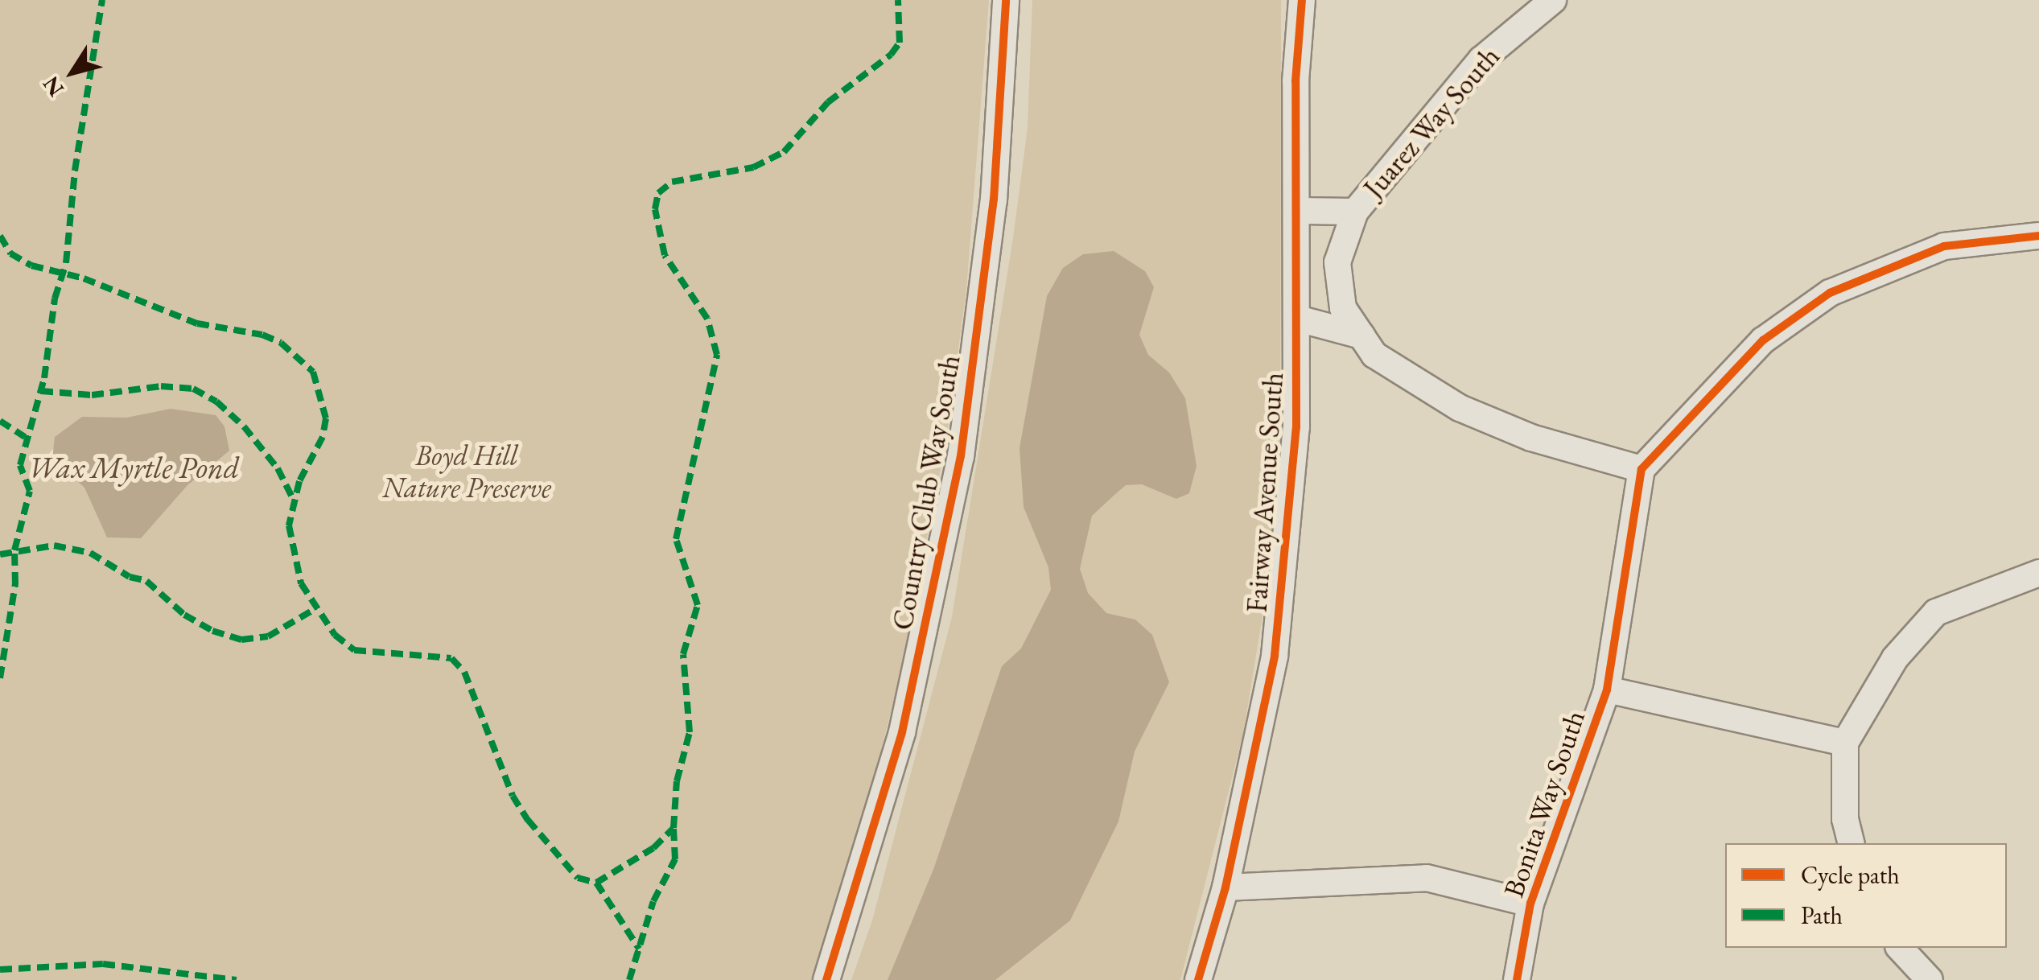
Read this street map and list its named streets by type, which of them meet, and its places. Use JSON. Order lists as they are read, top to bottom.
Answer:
{
  "streets": {
    "street": [
      "Juarez Way South",
      "Country Club Way South",
      "Fairway Avenue South",
      "Bonita Way South"
    ]
  },
  "crossings": [
    ["Juarez Way South", "Fairway Avenue South"],
    ["Fairway Avenue South", "Bonita Way South"]
  ],
  "water": ["Wax Myrtle Pond"],
  "parks": ["Boyd Hill Nature Preserve"],
  "legend": ["Cycle path", "Path"],
  "north": "bottom left"
}
